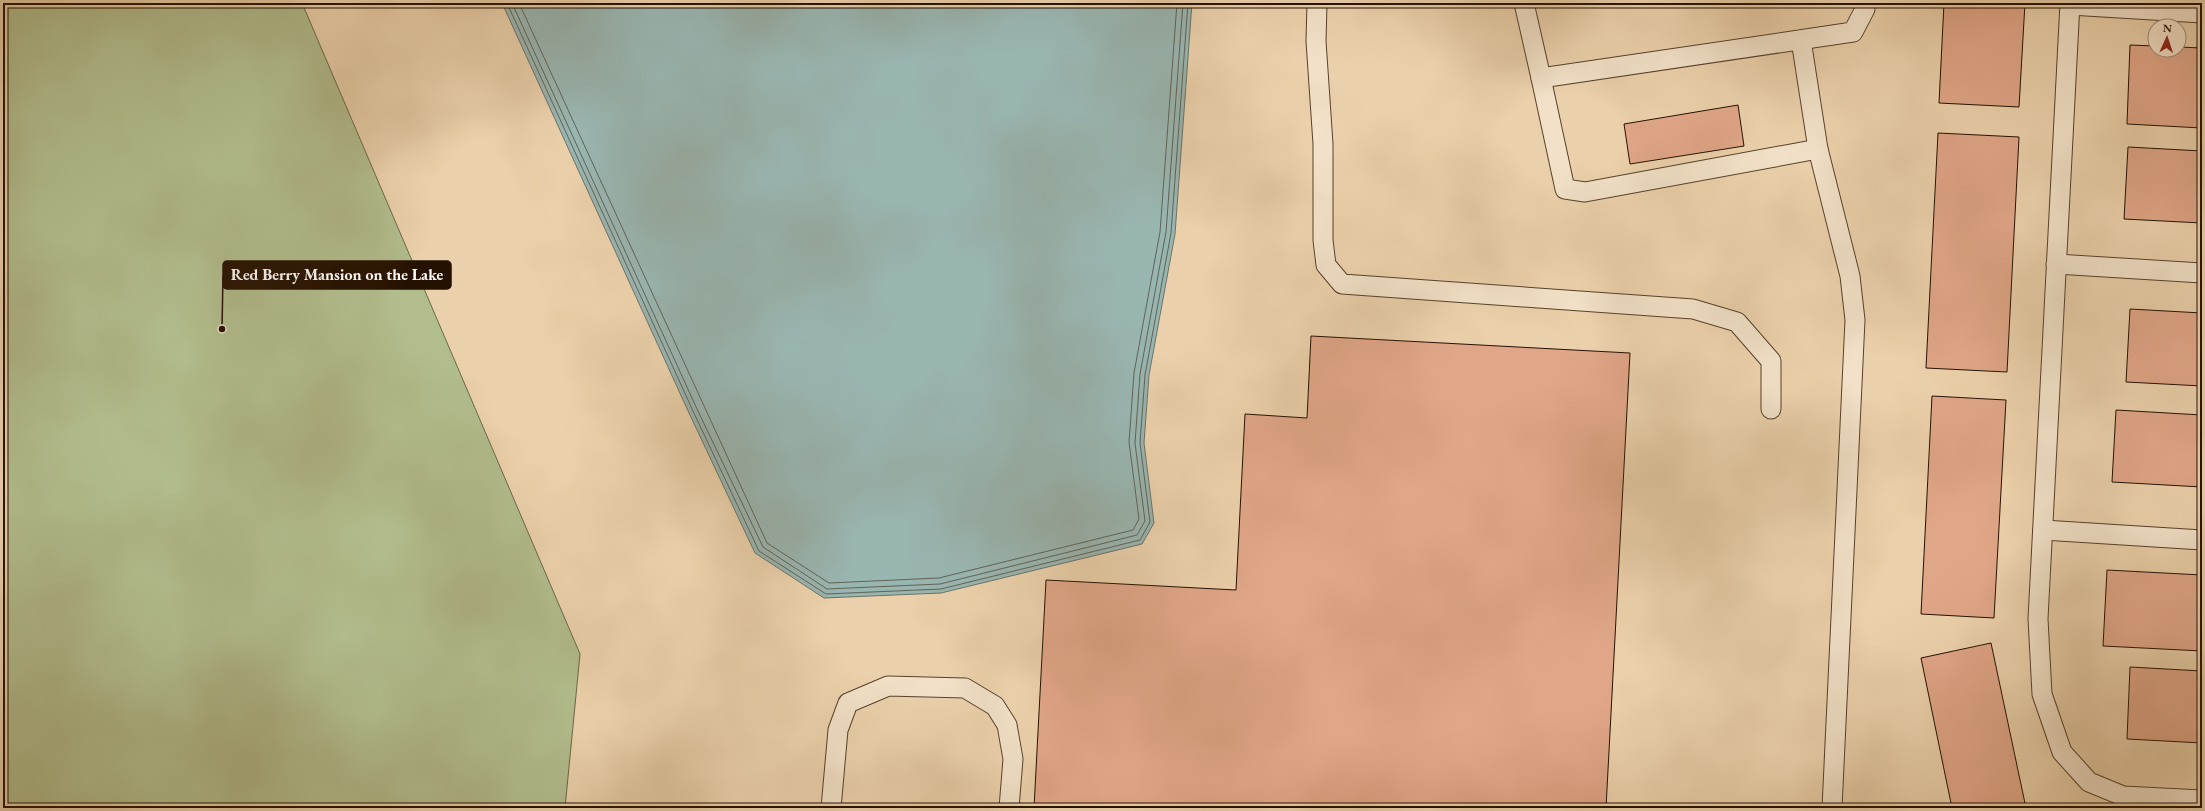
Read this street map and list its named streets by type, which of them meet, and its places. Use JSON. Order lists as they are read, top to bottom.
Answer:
{
  "places": ["Red Berry Mansion on the Lake"],
  "north": "top"
}
